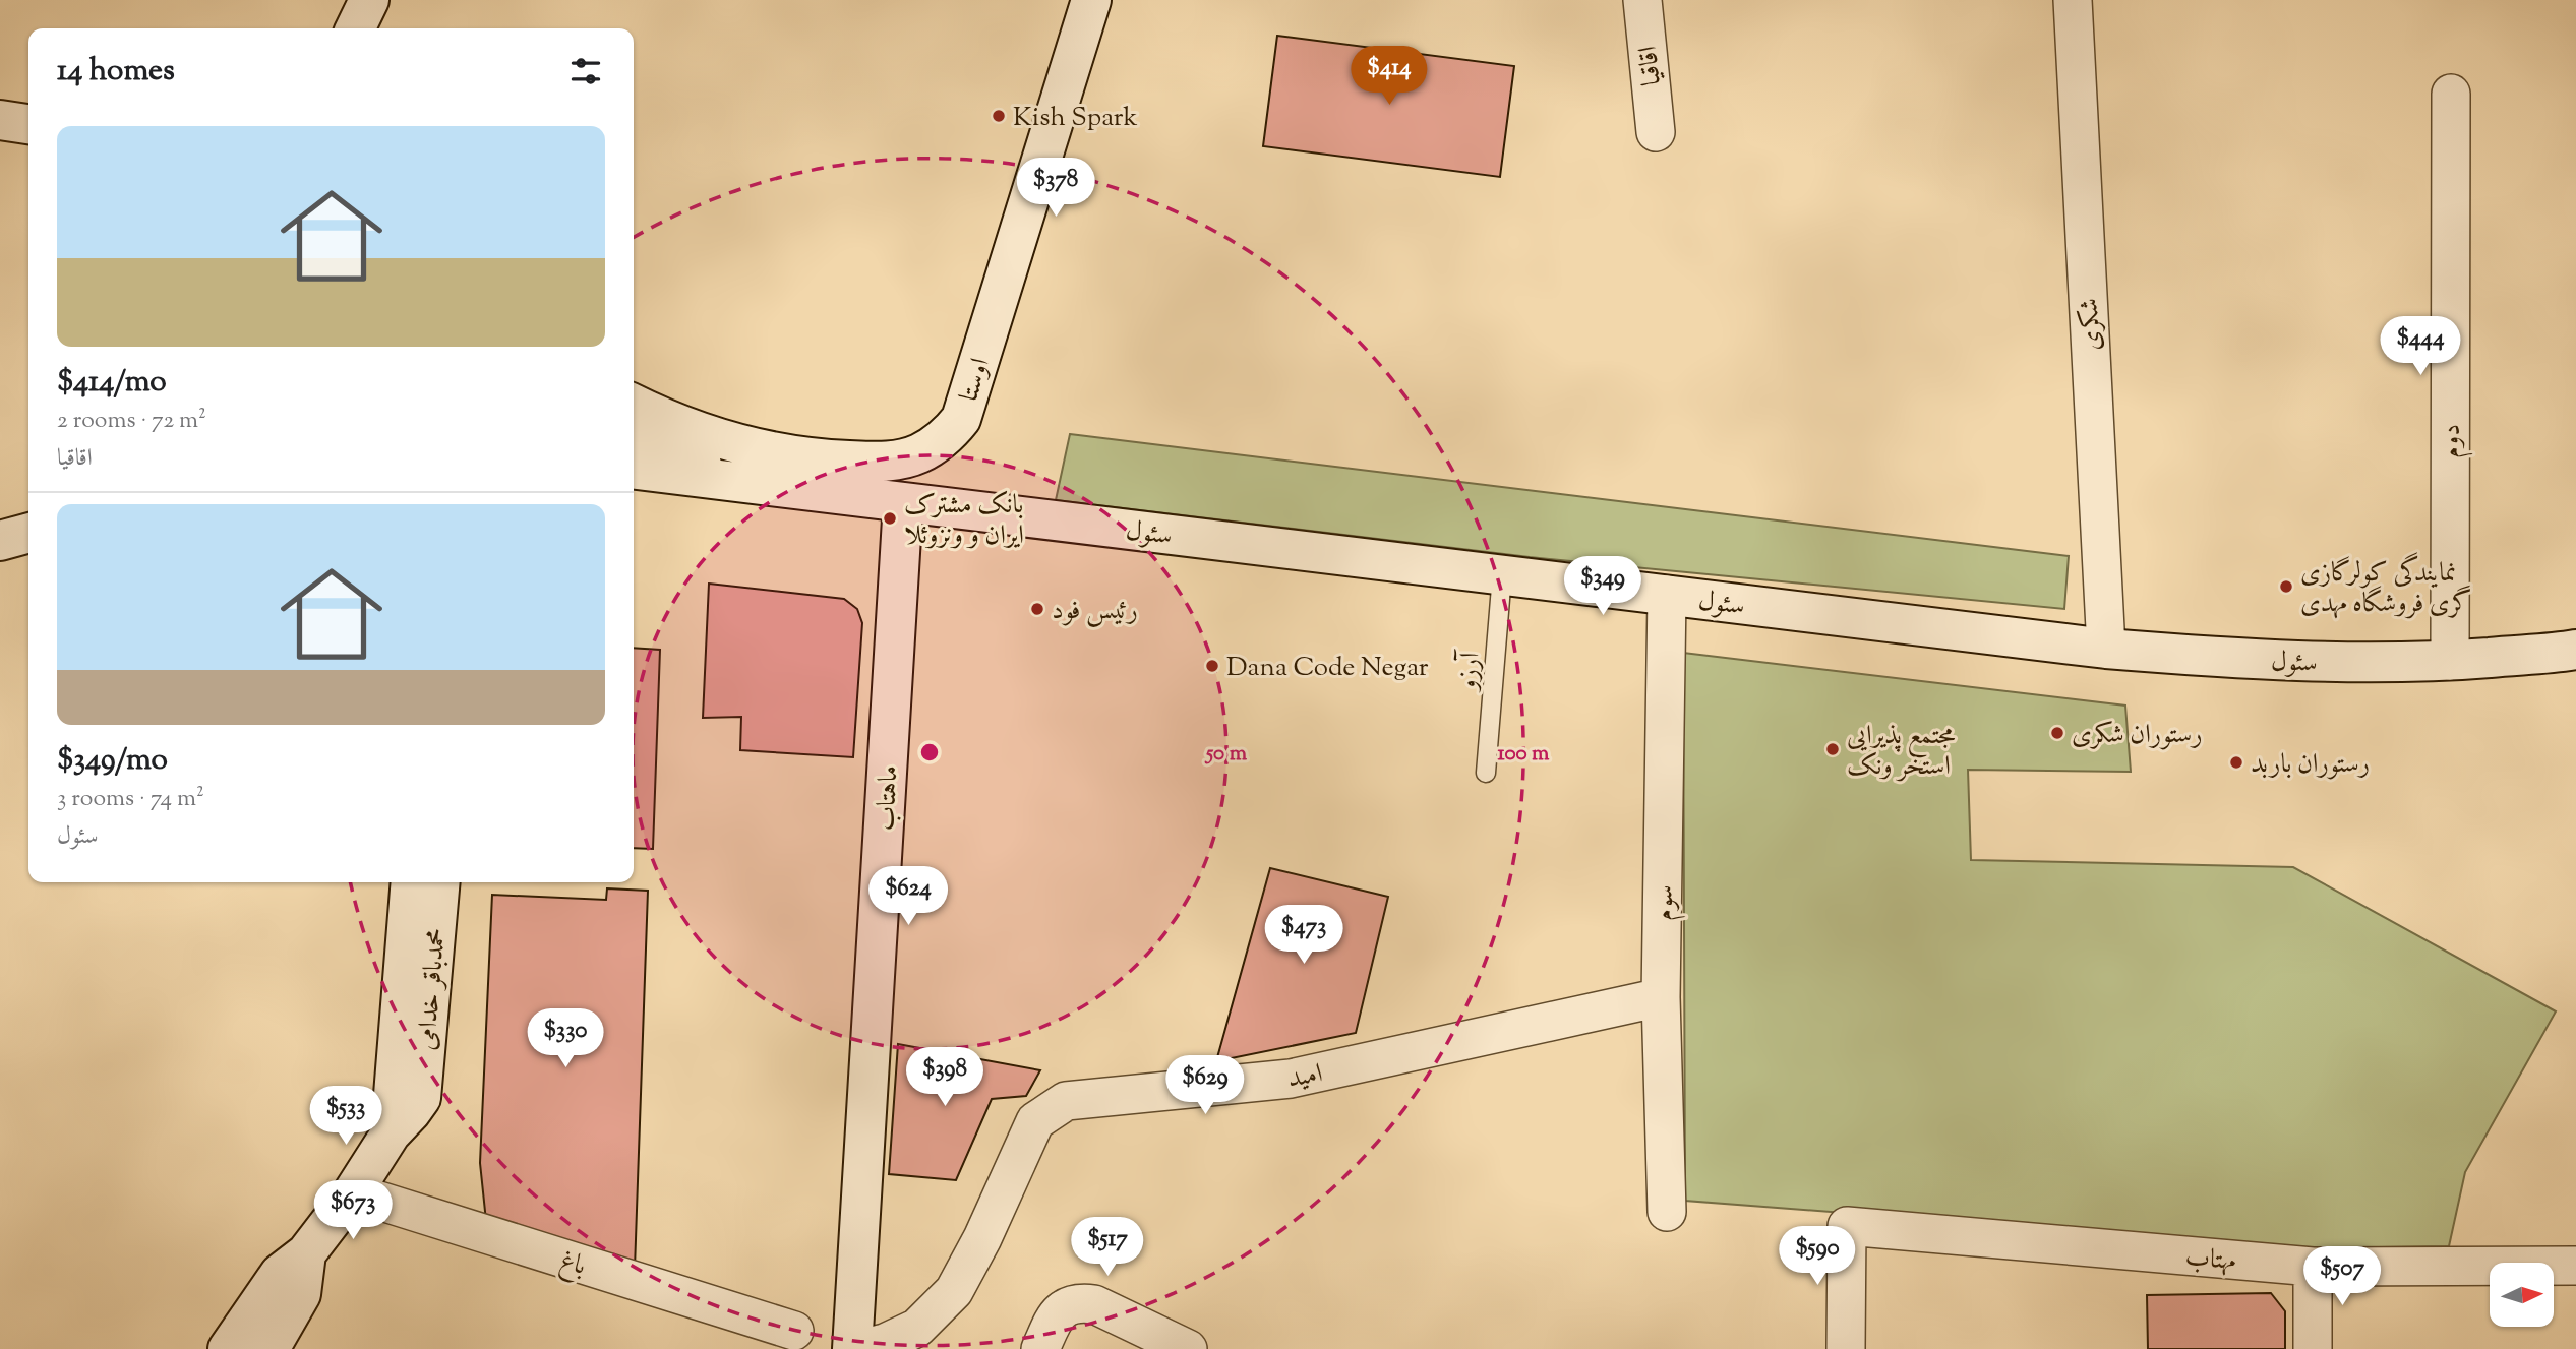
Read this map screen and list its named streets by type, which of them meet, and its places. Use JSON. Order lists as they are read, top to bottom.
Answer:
{
  "streets": {
    "main road": [
      "اوستا",
      "سئول",
      "ماهتاب",
      "محمدباقر خدامی"
    ],
    "street": [
      "اقاقیا",
      "شکری",
      "دوم",
      "سوم",
      "امید",
      "مهتاب",
      "باغ"
    ],
    "lane": ["آرزو"]
  },
  "crossings": [
    ["شکری", "سئول"],
    ["دوم", "سئول"],
    ["سئول", "آرزو"],
    ["سئول", "ماهتاب"],
    ["سئول", "سوم"],
    ["سوم", "امید"],
    ["محمدباقر خدامی", "باغ"]
  ],
  "places": [
    "Kish Spark",
    "بانک مشترک ایران و ونزوئلا",
    "نمایندگی کولرگازی گری فروشگاه مهدی",
    "رئیس فود",
    "Dana Code Negar",
    "رستوران شکری",
    "مجتمع پذیرایی استخر ونک",
    "رستوران باربد"
  ],
  "north": "right",
  "page": {
    "heading": "14 homes",
    "price": [
      "$414",
      "$378",
      "$444",
      "$349",
      "$624",
      "$473",
      "$330",
      "$398",
      "$629",
      "$533",
      "$673",
      "$517",
      "$590",
      "$507"
    ],
    "list": [
      {
        "name": "$414/mo",
        "note": "2 rooms · 72 m² · اقاقیا"
      },
      {
        "name": "$349/mo",
        "note": "3 rooms · 74 m² · سئول"
      }
    ]
  },
  "rings": ["50 m", "100 m"]
}
